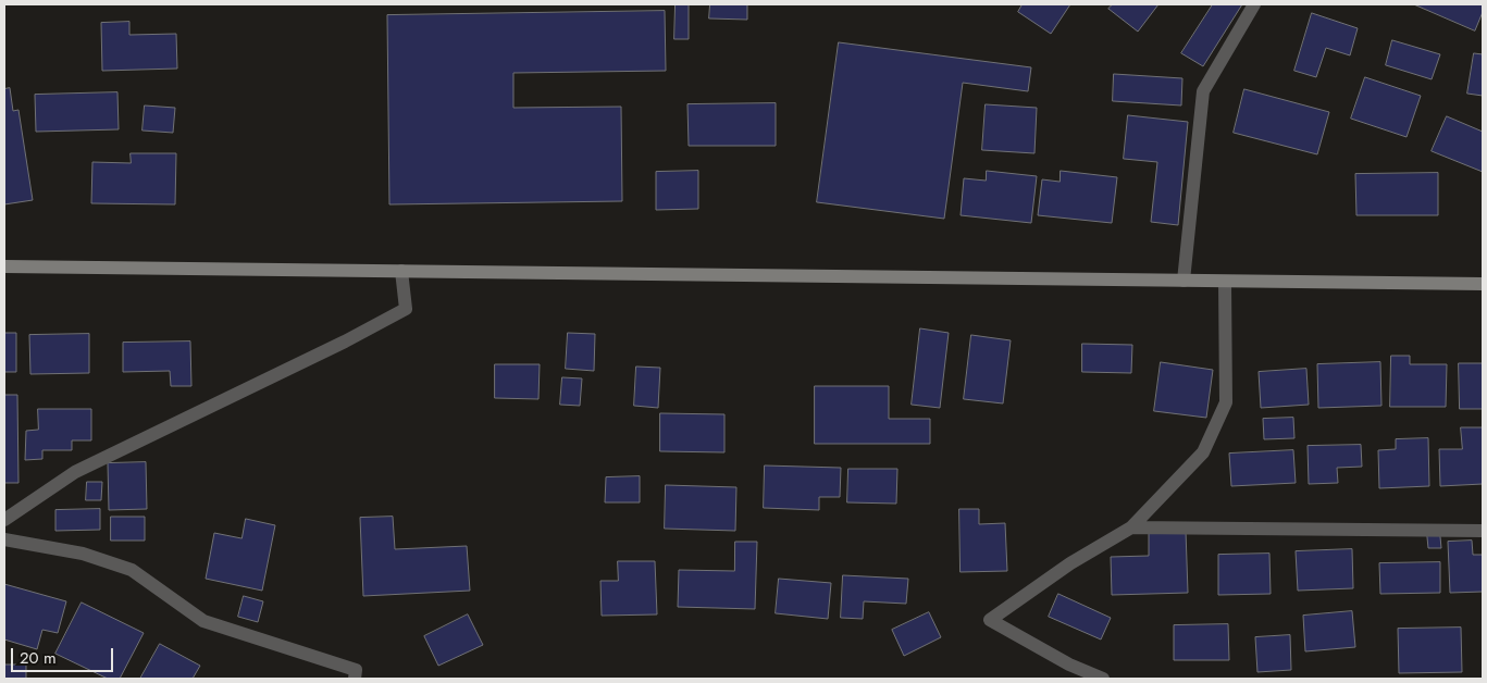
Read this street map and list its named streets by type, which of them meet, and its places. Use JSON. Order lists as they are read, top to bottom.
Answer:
{
  "scale_bar": "20 m"
}
